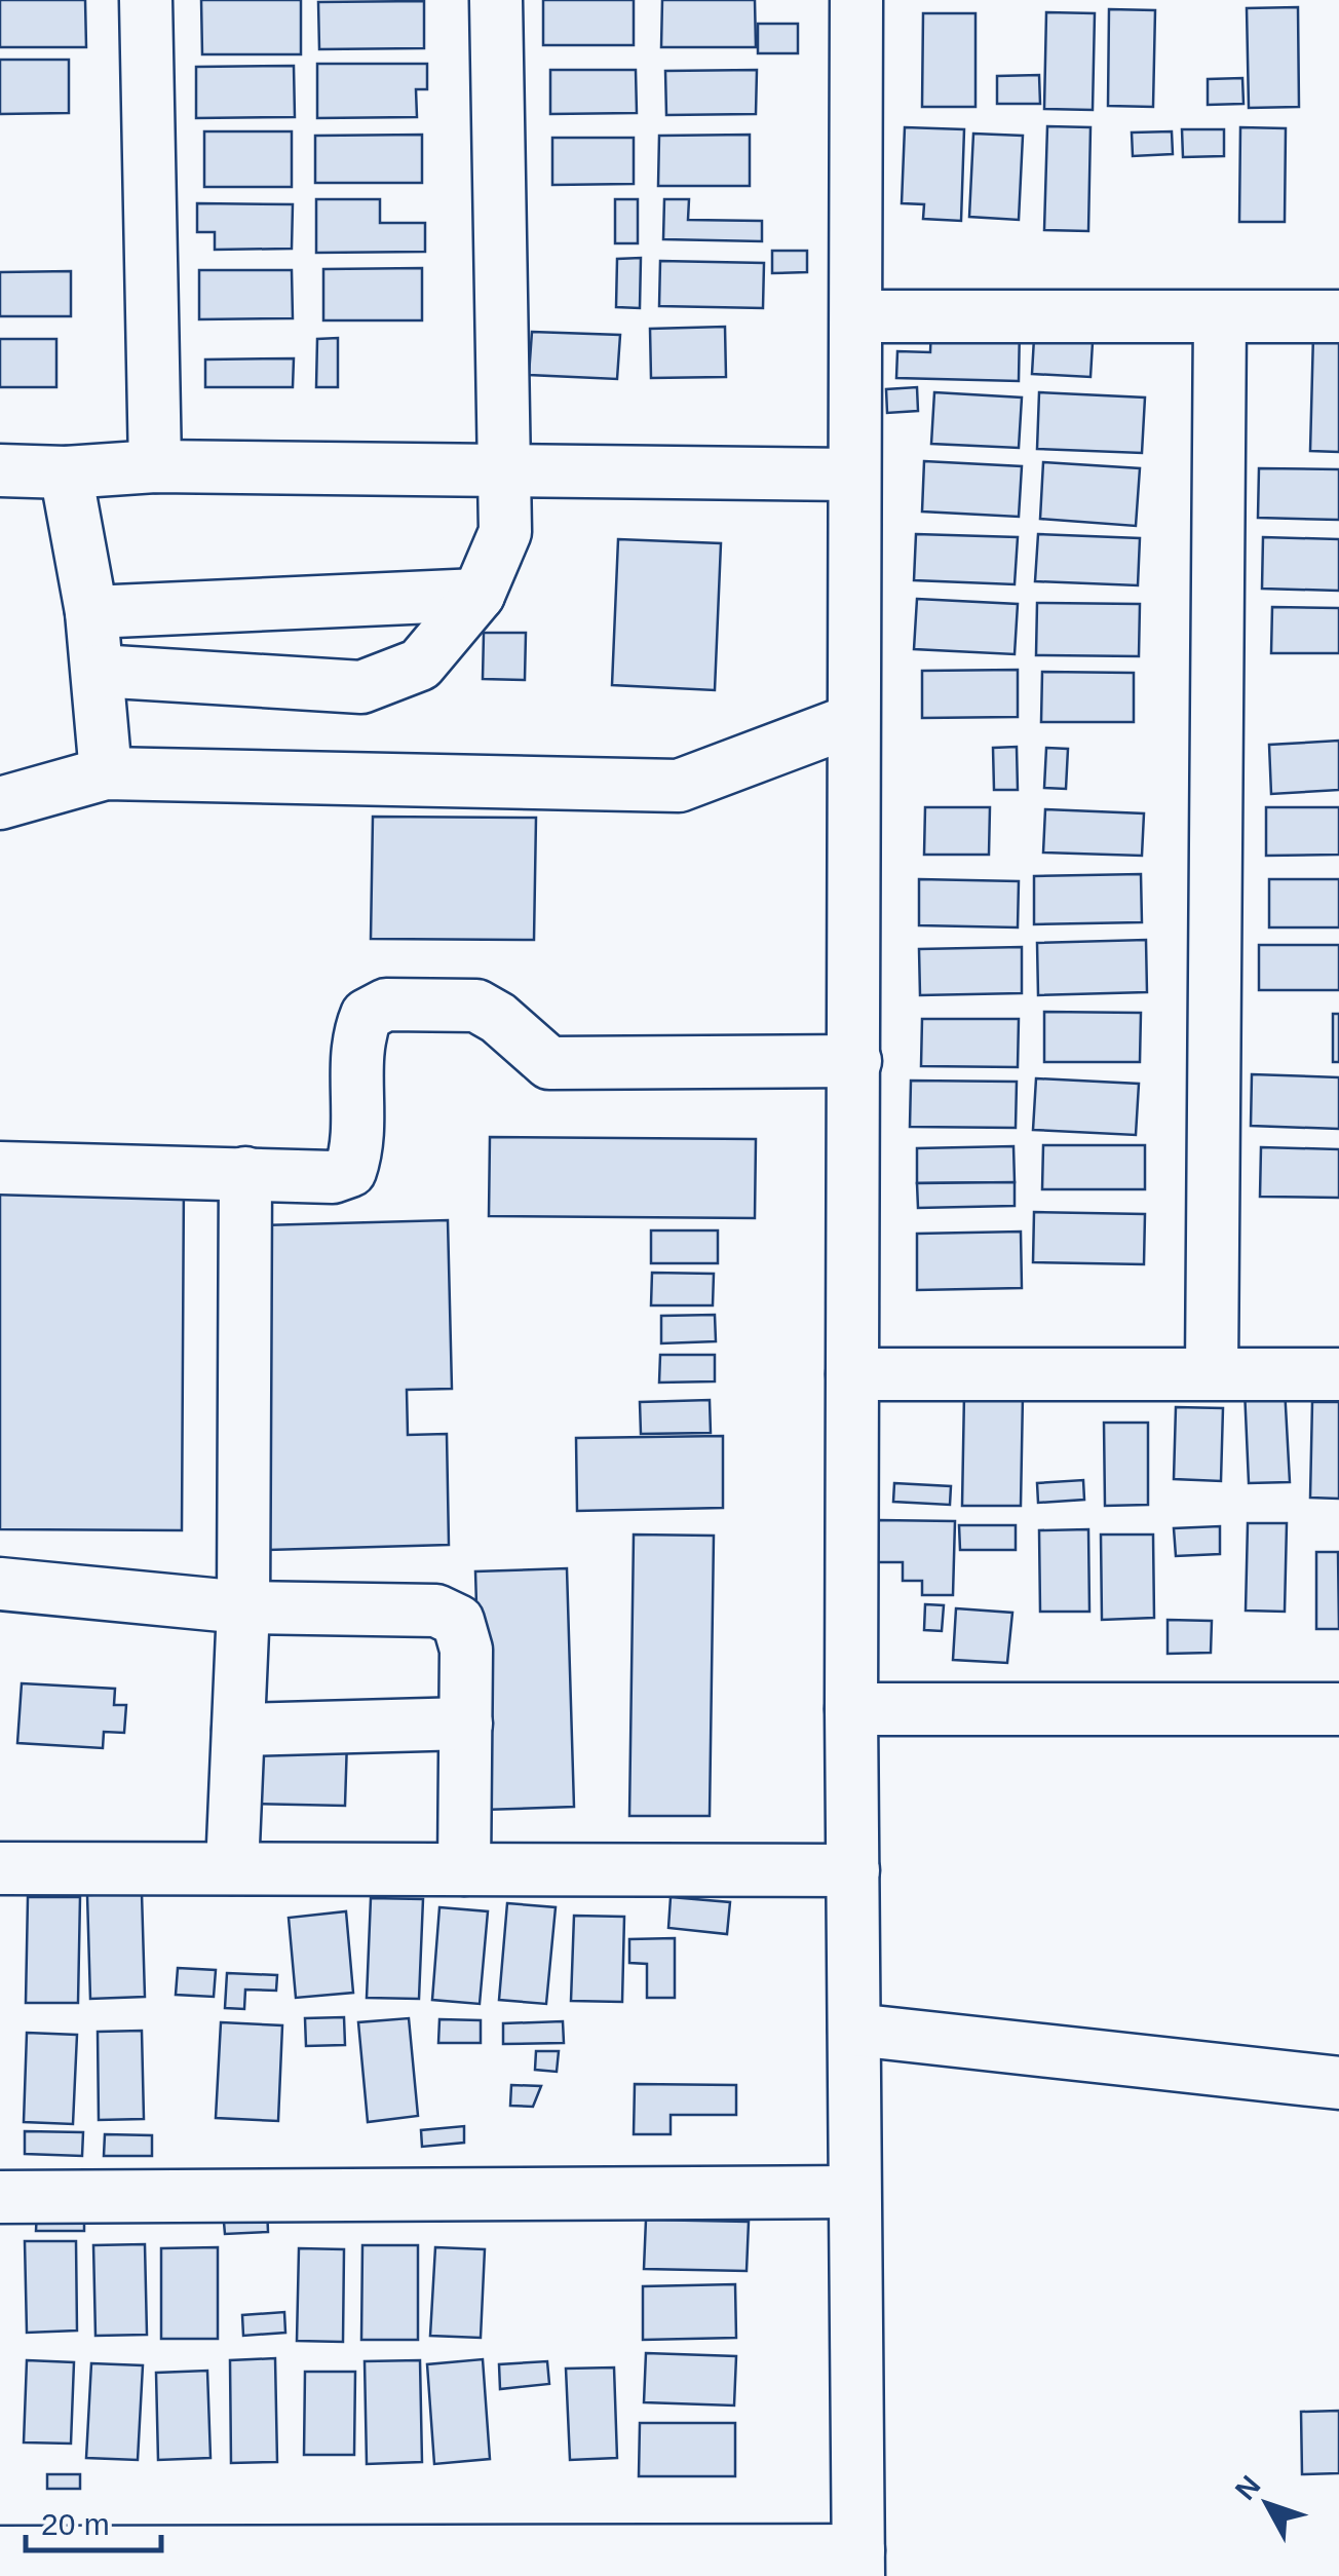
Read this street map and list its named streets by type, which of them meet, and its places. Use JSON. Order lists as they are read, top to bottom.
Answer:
{
  "scale_bar": "20 m",
  "north": "top left"
}
